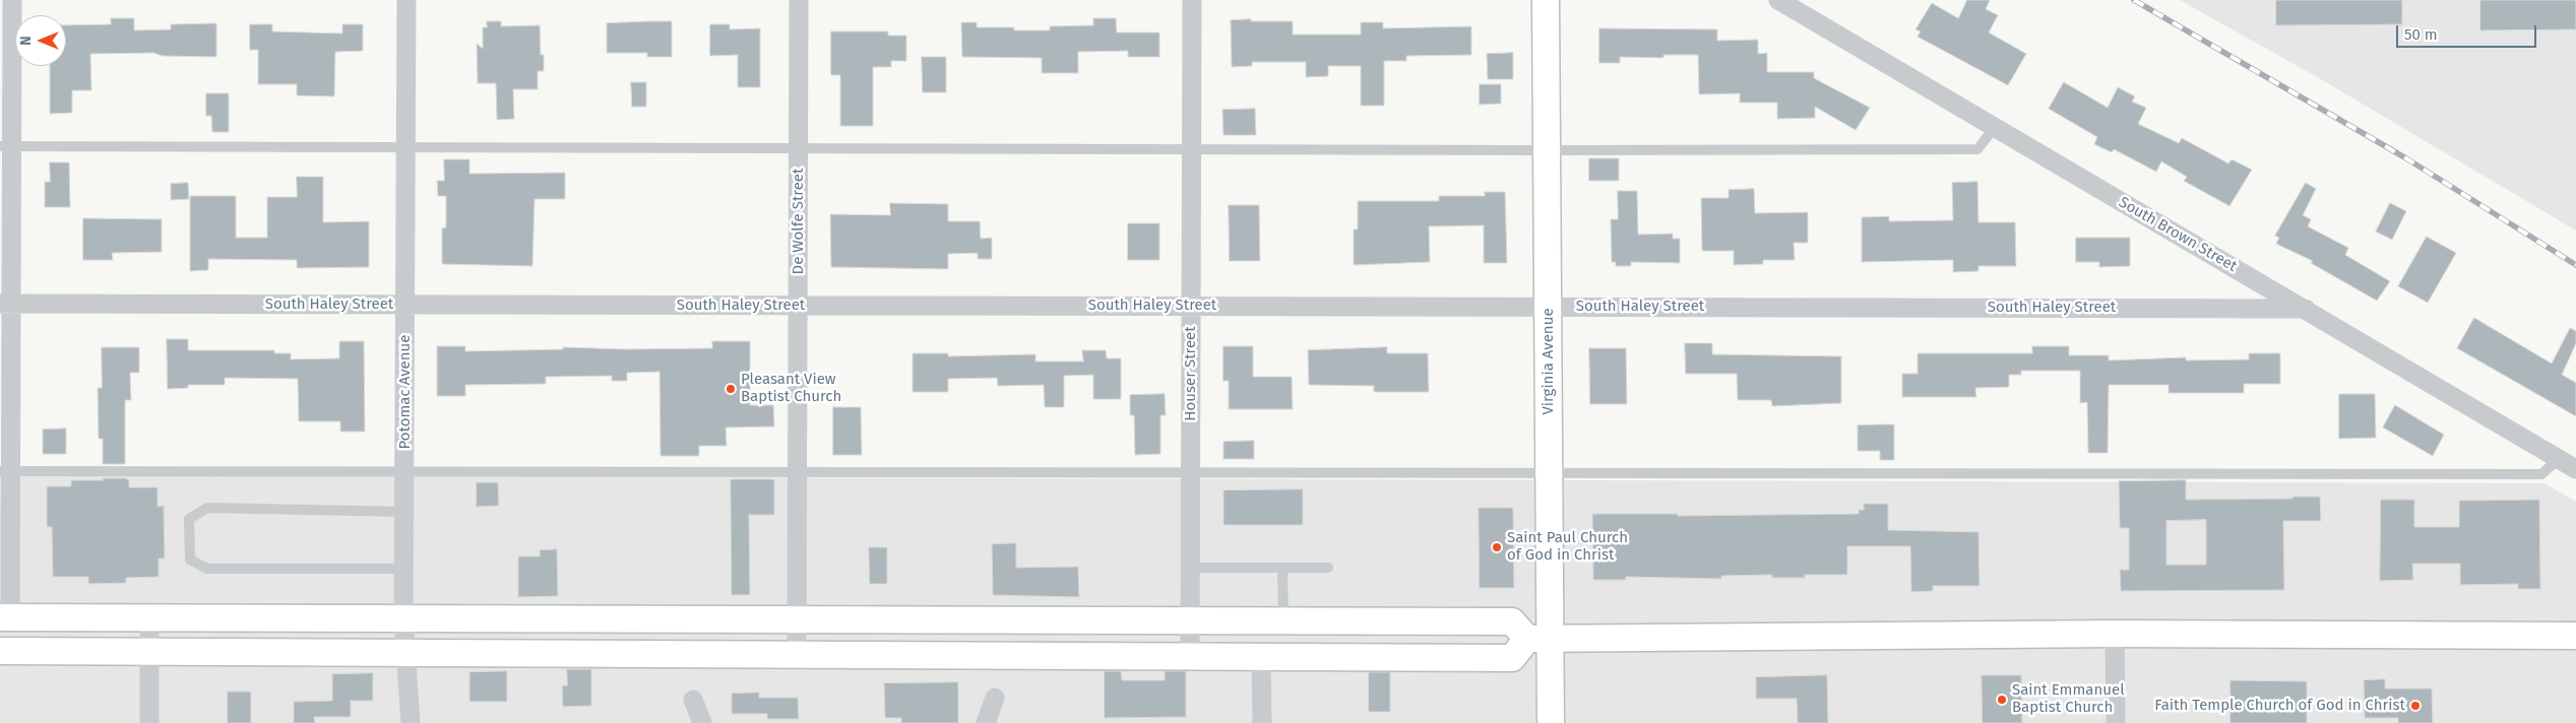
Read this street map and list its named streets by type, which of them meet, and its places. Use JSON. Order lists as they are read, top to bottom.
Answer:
{
  "streets": {
    "street": [
      "De Wolfe Street",
      "South Brown Street",
      "South Haley Street",
      "Virginia Avenue",
      "Houser Street",
      "Potomac Avenue"
    ]
  },
  "crossings": [
    ["De Wolfe Street", "South Haley Street"],
    ["South Brown Street", "South Haley Street"],
    ["South Haley Street", "Virginia Avenue"],
    ["South Haley Street", "Houser Street"],
    ["South Haley Street", "Potomac Avenue"]
  ],
  "places": [
    "Pleasant View Baptist Church",
    "Saint Paul Church of God in Christ",
    "Saint Emmanuel Baptist Church",
    "Faith Temple Church of God in Christ"
  ],
  "scale_bar": "50 m",
  "north": "left"
}
